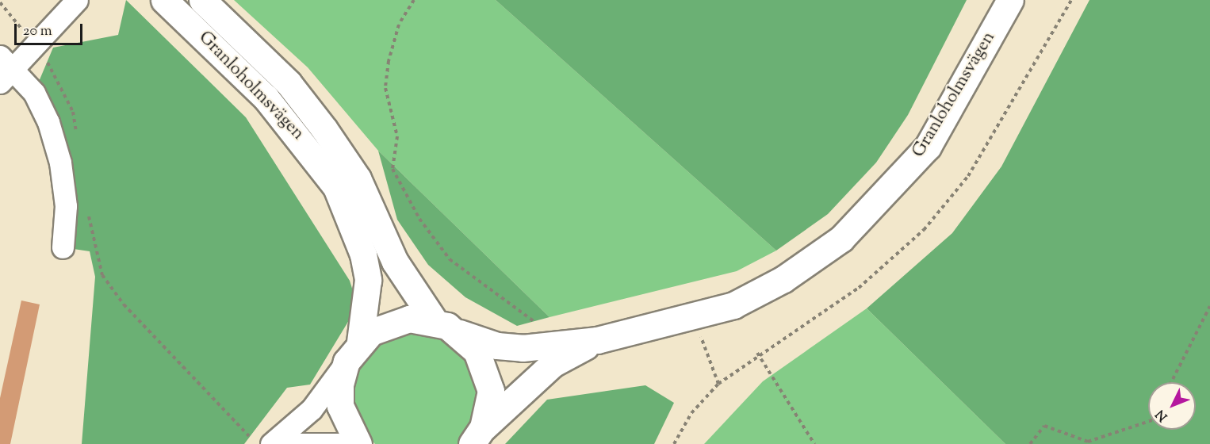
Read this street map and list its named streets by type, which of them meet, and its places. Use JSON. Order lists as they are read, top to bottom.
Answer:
{
  "streets": {
    "street": ["Granloholmsvägen"]
  },
  "scale_bar": "20 m",
  "north": "bottom left"
}
